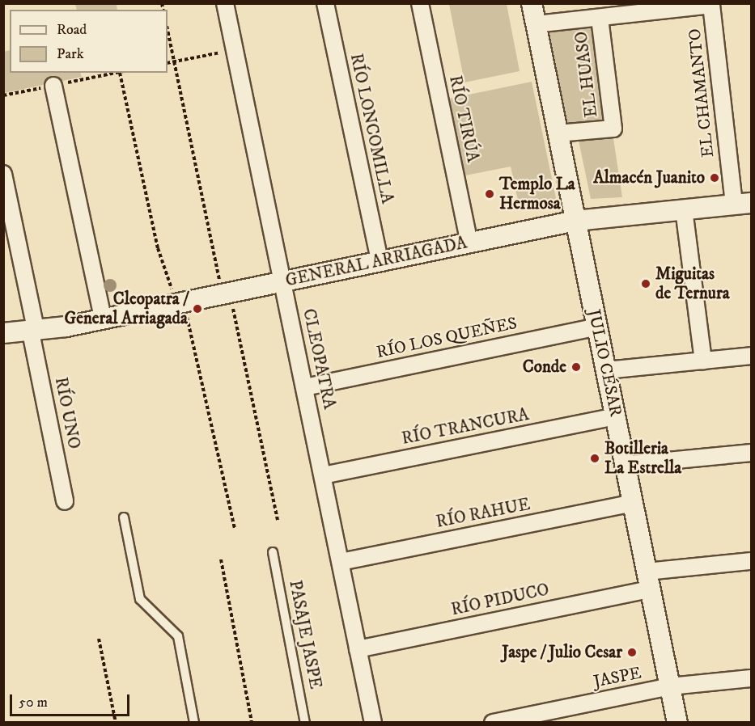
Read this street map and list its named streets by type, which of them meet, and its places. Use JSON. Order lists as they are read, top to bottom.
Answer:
{
  "streets": {
    "street": [
      "EL HUASO",
      "EL CHAMANTO",
      "RÍO TIRÚA",
      "RÍO LONCOMILLA",
      "GENERAL ARRIAGADA",
      "RÍO LOS QUEÑES",
      "CLEOPATRA",
      "JULIO CÉSAR",
      "RÍO UNO",
      "RÍO TRANCURA",
      "RÍO RAHUE",
      "RÍO PIDUCO",
      "JASPE"
    ],
    "lane": ["PASAJE JASPE"]
  },
  "crossings": [
    ["EL HUASO", "JULIO CÉSAR"],
    ["EL CHAMANTO", "GENERAL ARRIAGADA"],
    ["RÍO TIRÚA", "GENERAL ARRIAGADA"],
    ["RÍO LONCOMILLA", "GENERAL ARRIAGADA"],
    ["GENERAL ARRIAGADA", "CLEOPATRA"],
    ["GENERAL ARRIAGADA", "JULIO CÉSAR"],
    ["GENERAL ARRIAGADA", "RÍO UNO"],
    ["RÍO LOS QUEÑES", "CLEOPATRA"],
    ["RÍO LOS QUEÑES", "JULIO CÉSAR"],
    ["CLEOPATRA", "RÍO TRANCURA"],
    ["CLEOPATRA", "RÍO RAHUE"],
    ["CLEOPATRA", "RÍO PIDUCO"],
    ["JULIO CÉSAR", "RÍO TRANCURA"],
    ["JULIO CÉSAR", "RÍO RAHUE"],
    ["JULIO CÉSAR", "RÍO PIDUCO"],
    ["JULIO CÉSAR", "JASPE"]
  ],
  "places": [
    "Almacén Juanito",
    "Templo La Hermosa",
    "Miguitas de Ternura",
    "Cleopatra / General Arriagada",
    "Conde",
    "Botilleria La Estrella",
    "Jaspe / Julio Cesar"
  ],
  "legend": ["Road", "Park"],
  "scale_bar": "50 m"
}
